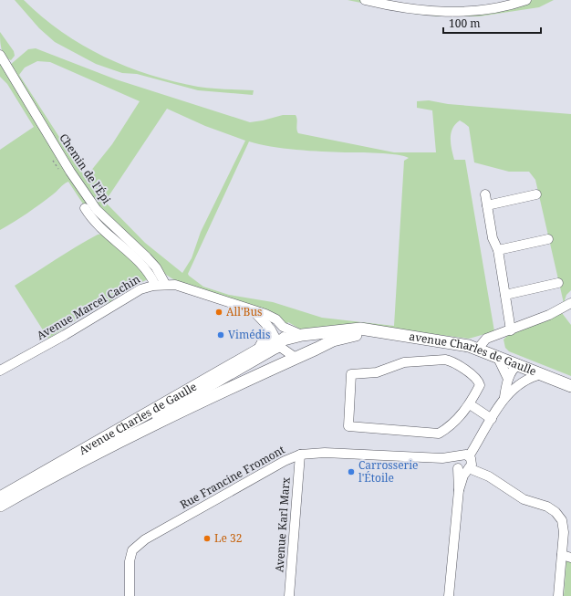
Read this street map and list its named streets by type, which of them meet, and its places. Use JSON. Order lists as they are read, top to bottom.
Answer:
{
  "streets": {
    "main road": ["avenue Charles de Gaulle", "Avenue Charles de Gaulle"],
    "street": [
      "Chemin de l'Épi",
      "Avenue Marcel Cachin",
      "Rue Francine Fromont",
      "Avenue Karl Marx"
    ]
  },
  "crossings": [
    ["Chemin de l'Épi", "Avenue Marcel Cachin"],
    ["Avenue Marcel Cachin", "avenue Charles de Gaulle"],
    ["Avenue Marcel Cachin", "Avenue Charles de Gaulle"],
    ["avenue Charles de Gaulle", "Avenue Charles de Gaulle"],
    ["Rue Francine Fromont", "Avenue Karl Marx"]
  ],
  "places": [
    "All'Bus",
    "Vimédis",
    "Carrosserie l'Étoile",
    "Le 32"
  ],
  "scale_bar": "100 m"
}
